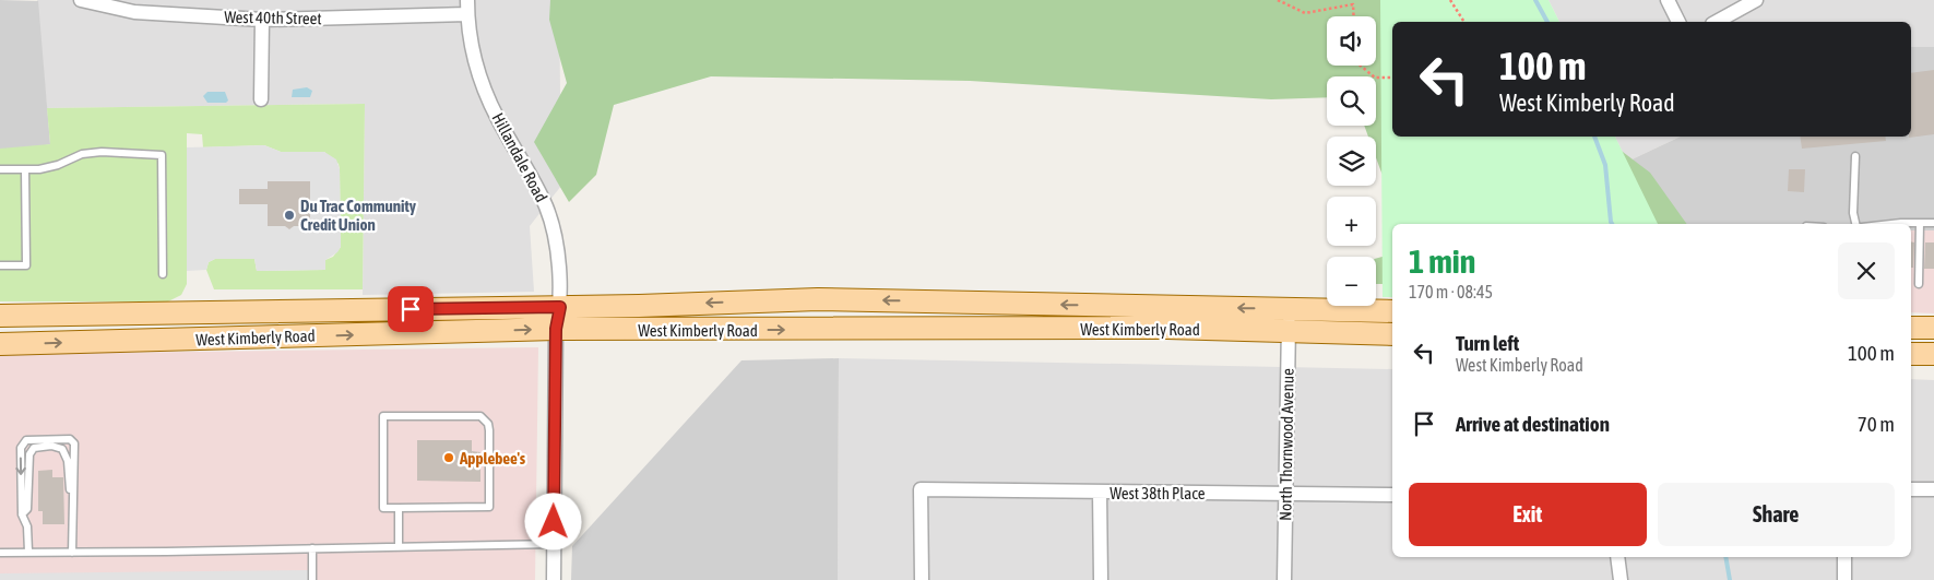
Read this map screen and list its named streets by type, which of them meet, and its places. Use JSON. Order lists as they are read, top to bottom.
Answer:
{
  "streets": {
    "main road": ["West Kimberly Road"],
    "street": [
      "West 40th Street",
      "Hillandale Road",
      "North Thornwood Avenue",
      "West 38th Place"
    ]
  },
  "crossings": [
    ["West 40th Street", "Hillandale Road"],
    ["Hillandale Road", "West Kimberly Road"],
    ["West Kimberly Road", "North Thornwood Avenue"],
    ["North Thornwood Avenue", "West 38th Place"]
  ],
  "places": ["Du Trac Community Credit Union", "Applebee's"],
  "page": {
    "map_buttons": ["+", "−"],
    "turn": ["100 m", "West Kimberly Road"],
    "heading": ["1 min", "170 m · 08:45"],
    "list": [
      {
        "name": "Turn left",
        "note": "West Kimberly Road",
        "value": "100 m"
      },
      {
        "name": "Arrive at destination",
        "value": "70 m"
      }
    ],
    "buttons": ["Exit", "Share"]
  }
}
